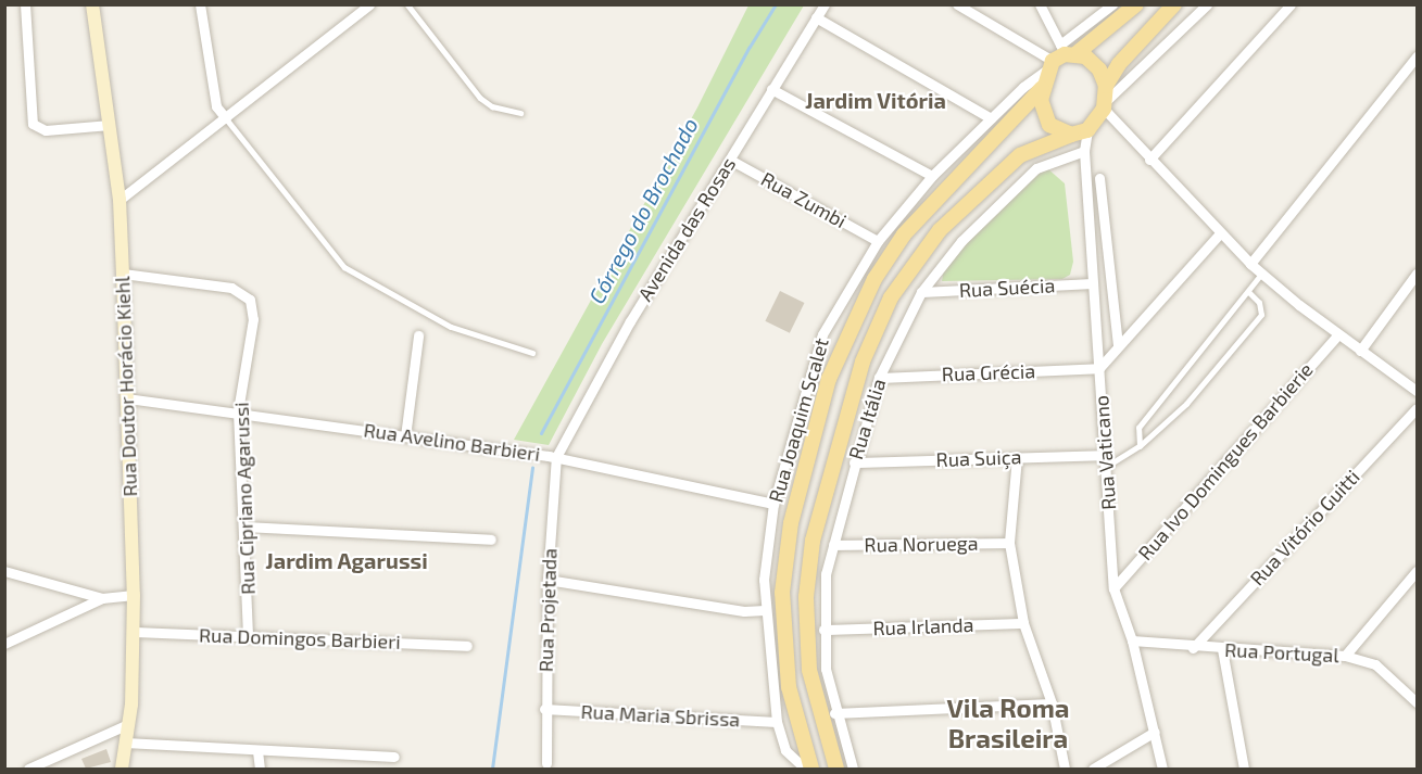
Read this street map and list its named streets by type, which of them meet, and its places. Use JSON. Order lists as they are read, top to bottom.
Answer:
{
  "streets": {
    "street": [
      "Rua Zumbi",
      "Avenida das Rosas",
      "Rua Suécia",
      "Rua Grécia",
      "Rua Doutor Horácio Kiehl",
      "Rua Itália",
      "Rua Joaquim Scalet",
      "Rua Avelino Barbieri",
      "Rua Vaticano",
      "Rua Suiça",
      "Rua Ivo Domingues Barbierie",
      "Rua Cipriano Agarussi",
      "Rua Vitório Guitti",
      "Rua Noruega",
      "Rua Projetada",
      "Rua Irlanda",
      "Rua Domingos Barbieri",
      "Rua Portugal",
      "Rua Maria Sbrissa"
    ]
  },
  "crossings": [
    ["Rua Zumbi", "Avenida das Rosas"],
    ["Rua Zumbi", "Rua Joaquim Scalet"],
    ["Avenida das Rosas", "Rua Avelino Barbieri"],
    ["Avenida das Rosas", "Rua Projetada"],
    ["Rua Suécia", "Rua Itália"],
    ["Rua Suécia", "Rua Vaticano"],
    ["Rua Grécia", "Rua Itália"],
    ["Rua Grécia", "Rua Vaticano"],
    ["Rua Doutor Horácio Kiehl", "Rua Avelino Barbieri"],
    ["Rua Doutor Horácio Kiehl", "Rua Cipriano Agarussi"],
    ["Rua Doutor Horácio Kiehl", "Rua Domingos Barbieri"],
    ["Rua Itália", "Rua Vaticano"],
    ["Rua Itália", "Rua Suiça"],
    ["Rua Itália", "Rua Noruega"],
    ["Rua Itália", "Rua Irlanda"],
    ["Rua Joaquim Scalet", "Rua Avelino Barbieri"],
    ["Rua Joaquim Scalet", "Rua Vaticano"],
    ["Rua Joaquim Scalet", "Rua Maria Sbrissa"],
    ["Rua Avelino Barbieri", "Rua Cipriano Agarussi"],
    ["Rua Avelino Barbieri", "Rua Projetada"],
    ["Rua Vaticano", "Rua Suiça"],
    ["Rua Vaticano", "Rua Ivo Domingues Barbierie"],
    ["Rua Vaticano", "Rua Portugal"],
    ["Rua Cipriano Agarussi", "Rua Domingos Barbieri"],
    ["Rua Vitório Guitti", "Rua Portugal"],
    ["Rua Projetada", "Rua Maria Sbrissa"]
  ],
  "districts": ["Jardim Vitória", "Jardim Agarussi", "Vila Roma Brasileira"],
  "water": ["Córrego do Brochado"]
}
